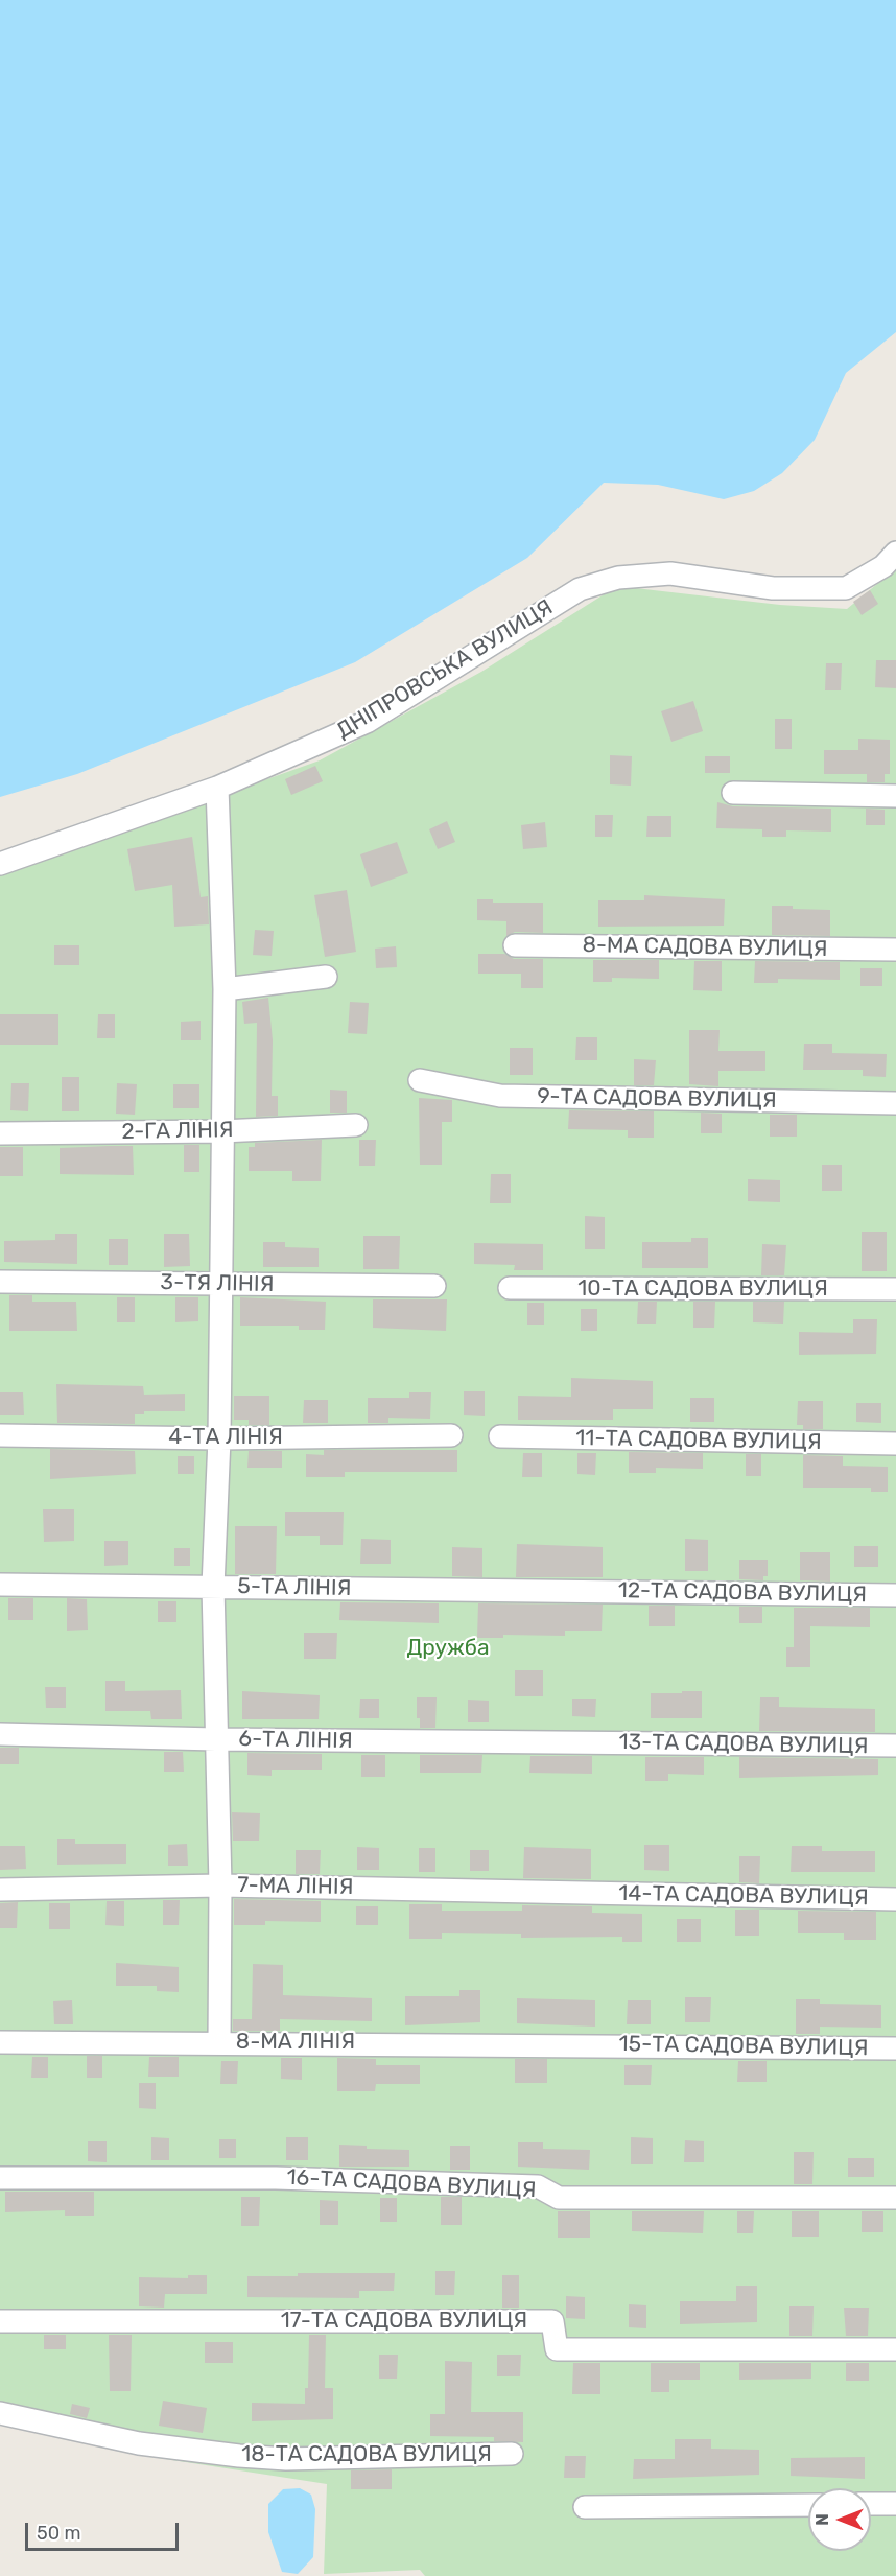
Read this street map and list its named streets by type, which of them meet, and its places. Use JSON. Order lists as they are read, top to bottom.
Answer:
{
  "streets": {
    "street": [
      "ДНІПРОВСЬКА ВУЛИЦЯ",
      "8-МА САДОВА ВУЛИЦЯ",
      "9-ТА САДОВА ВУЛИЦЯ",
      "2-ГА ЛІНІЯ",
      "3-ТЯ ЛІНІЯ",
      "10-ТА САДОВА ВУЛИЦЯ",
      "4-ТА ЛІНІЯ",
      "11-ТА САДОВА ВУЛИЦЯ",
      "5-ТА ЛІНІЯ",
      "12-ТА САДОВА ВУЛИЦЯ",
      "6-ТА ЛІНІЯ",
      "13-ТА САДОВА ВУЛИЦЯ",
      "7-МА ЛІНІЯ",
      "14-ТА САДОВА ВУЛИЦЯ",
      "8-МА ЛІНІЯ",
      "15-ТА САДОВА ВУЛИЦЯ",
      "16-ТА САДОВА ВУЛИЦЯ",
      "17-ТА САДОВА ВУЛИЦЯ",
      "18-ТА САДОВА ВУЛИЦЯ"
    ]
  },
  "crossings": [
    ["5-ТА ЛІНІЯ", "12-ТА САДОВА ВУЛИЦЯ"],
    ["6-ТА ЛІНІЯ", "13-ТА САДОВА ВУЛИЦЯ"],
    ["7-МА ЛІНІЯ", "14-ТА САДОВА ВУЛИЦЯ"],
    ["8-МА ЛІНІЯ", "15-ТА САДОВА ВУЛИЦЯ"]
  ],
  "parks": ["Дружба"],
  "scale_bar": "50 m",
  "north": "left"
}
